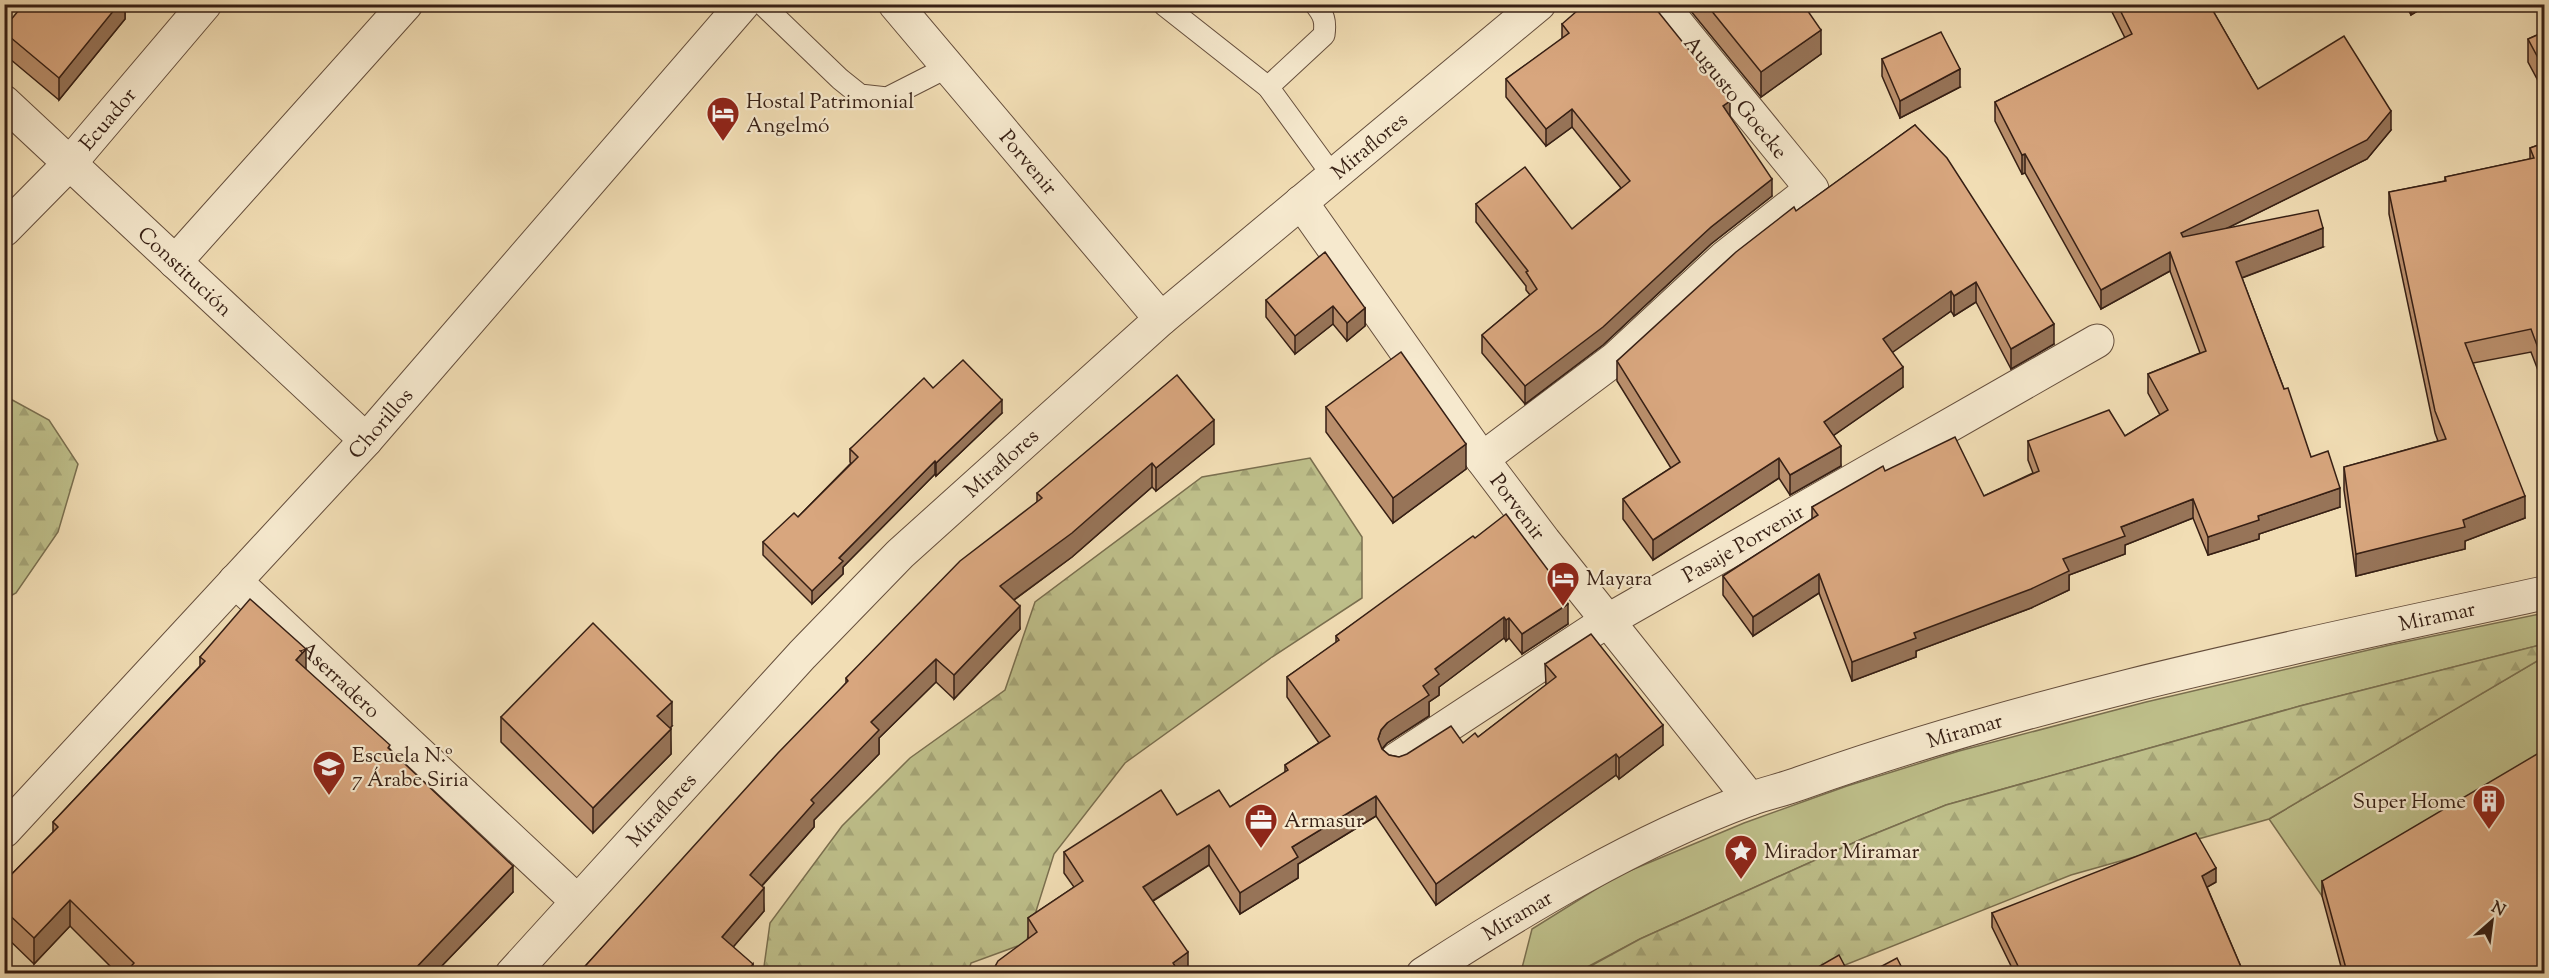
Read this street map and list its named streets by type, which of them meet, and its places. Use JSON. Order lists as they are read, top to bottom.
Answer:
{
  "streets": {
    "street": [
      "Augusto Goecke",
      "Ecuador",
      "Miraflores",
      "Porvenir",
      "Constitución",
      "Chorillos",
      "Pasaje Porvenir",
      "Miramar",
      "Aserradero"
    ]
  },
  "crossings": [
    ["Augusto Goecke", "Porvenir"],
    ["Ecuador", "Constitución"],
    ["Miraflores", "Porvenir"],
    ["Miraflores", "Aserradero"],
    ["Porvenir", "Pasaje Porvenir"],
    ["Porvenir", "Miramar"],
    ["Constitución", "Chorillos"],
    ["Chorillos", "Aserradero"]
  ],
  "places": {
    "hotel": ["Hostal Patrimonial Angelmó", "Mayara"],
    "school or university": ["Escuela N.º 7 Árabe Siria"],
    "building": ["Super Home"],
    "office": ["Armasur"],
    "place": ["Mirador Miramar"]
  },
  "north": "top right"
}
